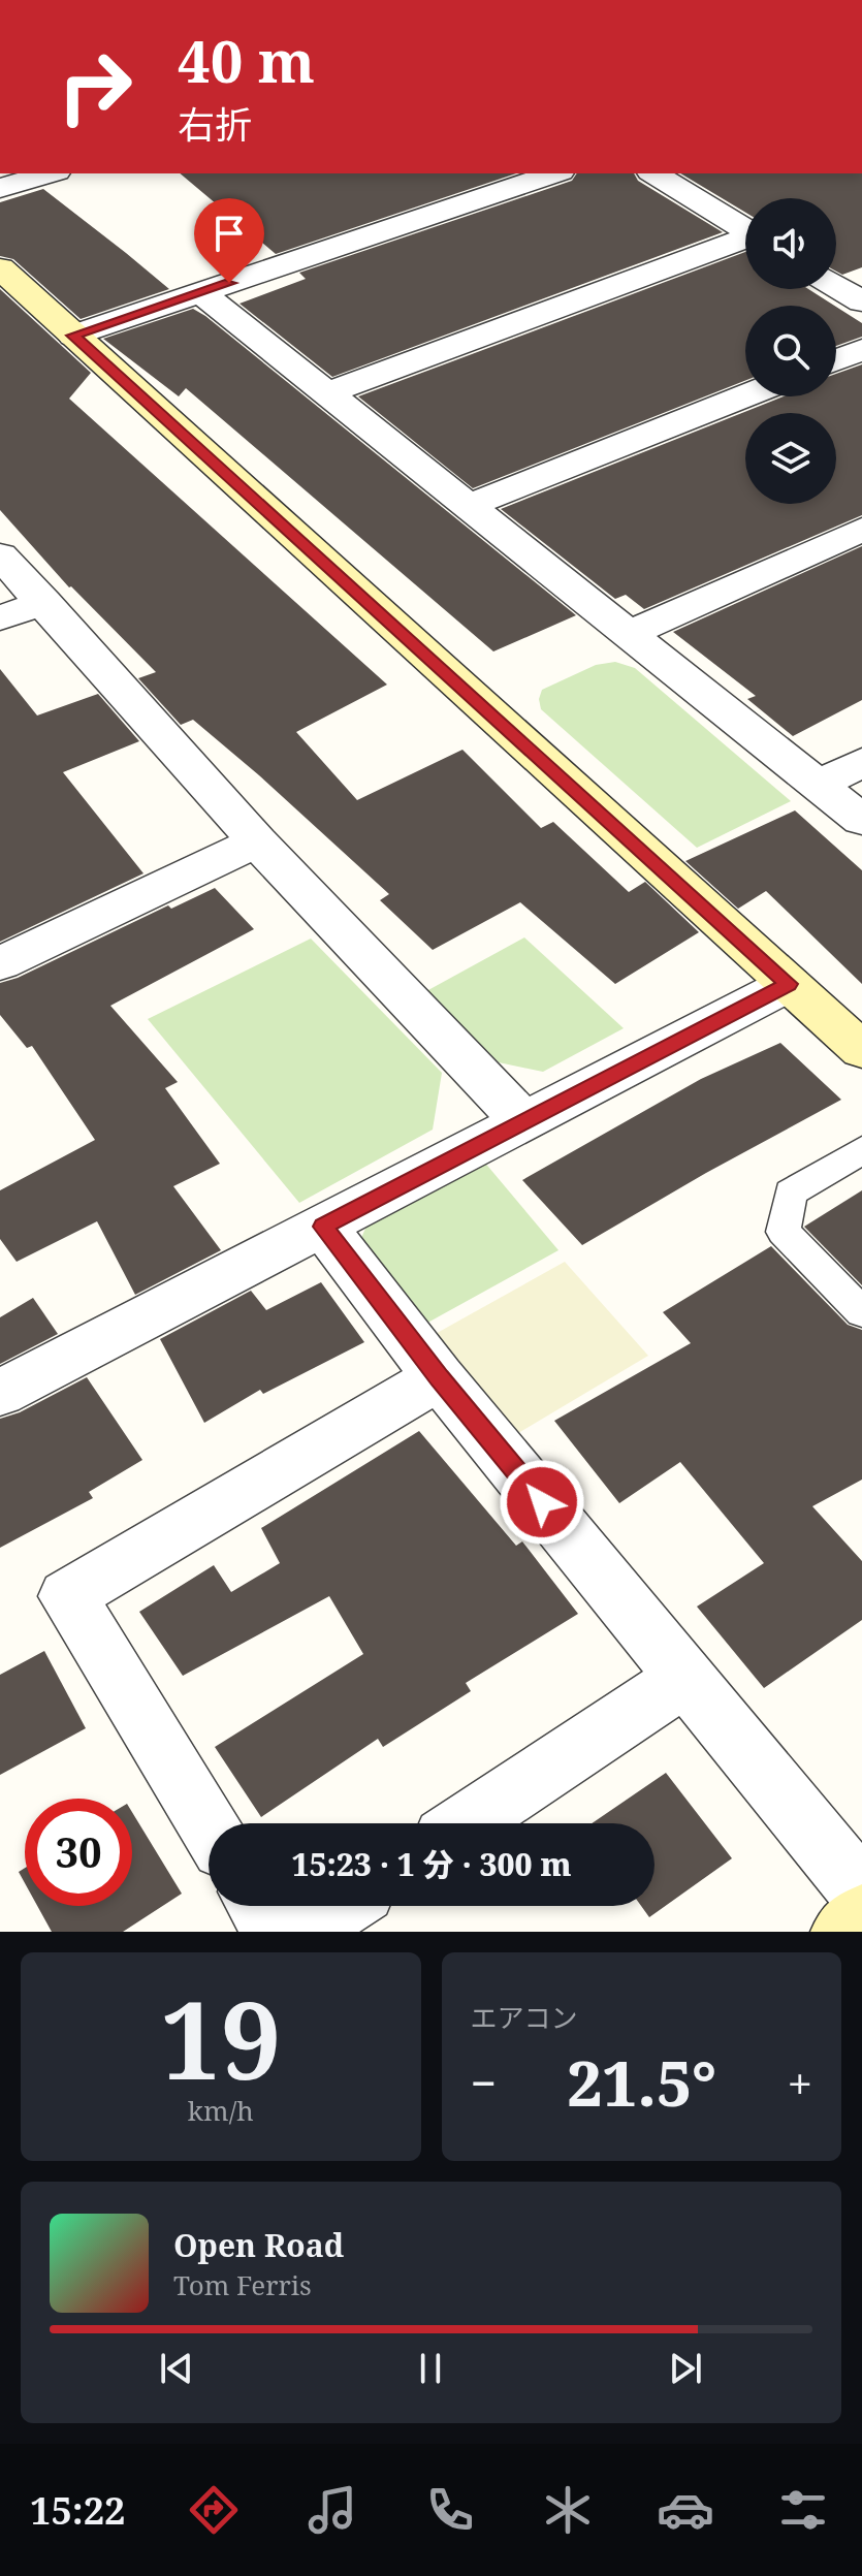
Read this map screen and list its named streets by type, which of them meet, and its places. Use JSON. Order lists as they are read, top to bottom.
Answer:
{
  "page": {
    "turn": ["40 m", "右折"],
    "limit": "30",
    "trip": "15:23 · 1 分 · 300 m",
    "tile": [
      ["19", "km/h"],
      "エアコン"
    ],
    "heat": ["−", "21.5°", "+"],
    "song": ["Open Road", "Tom Ferris"],
    "tabs": "15:22"
  }
}
